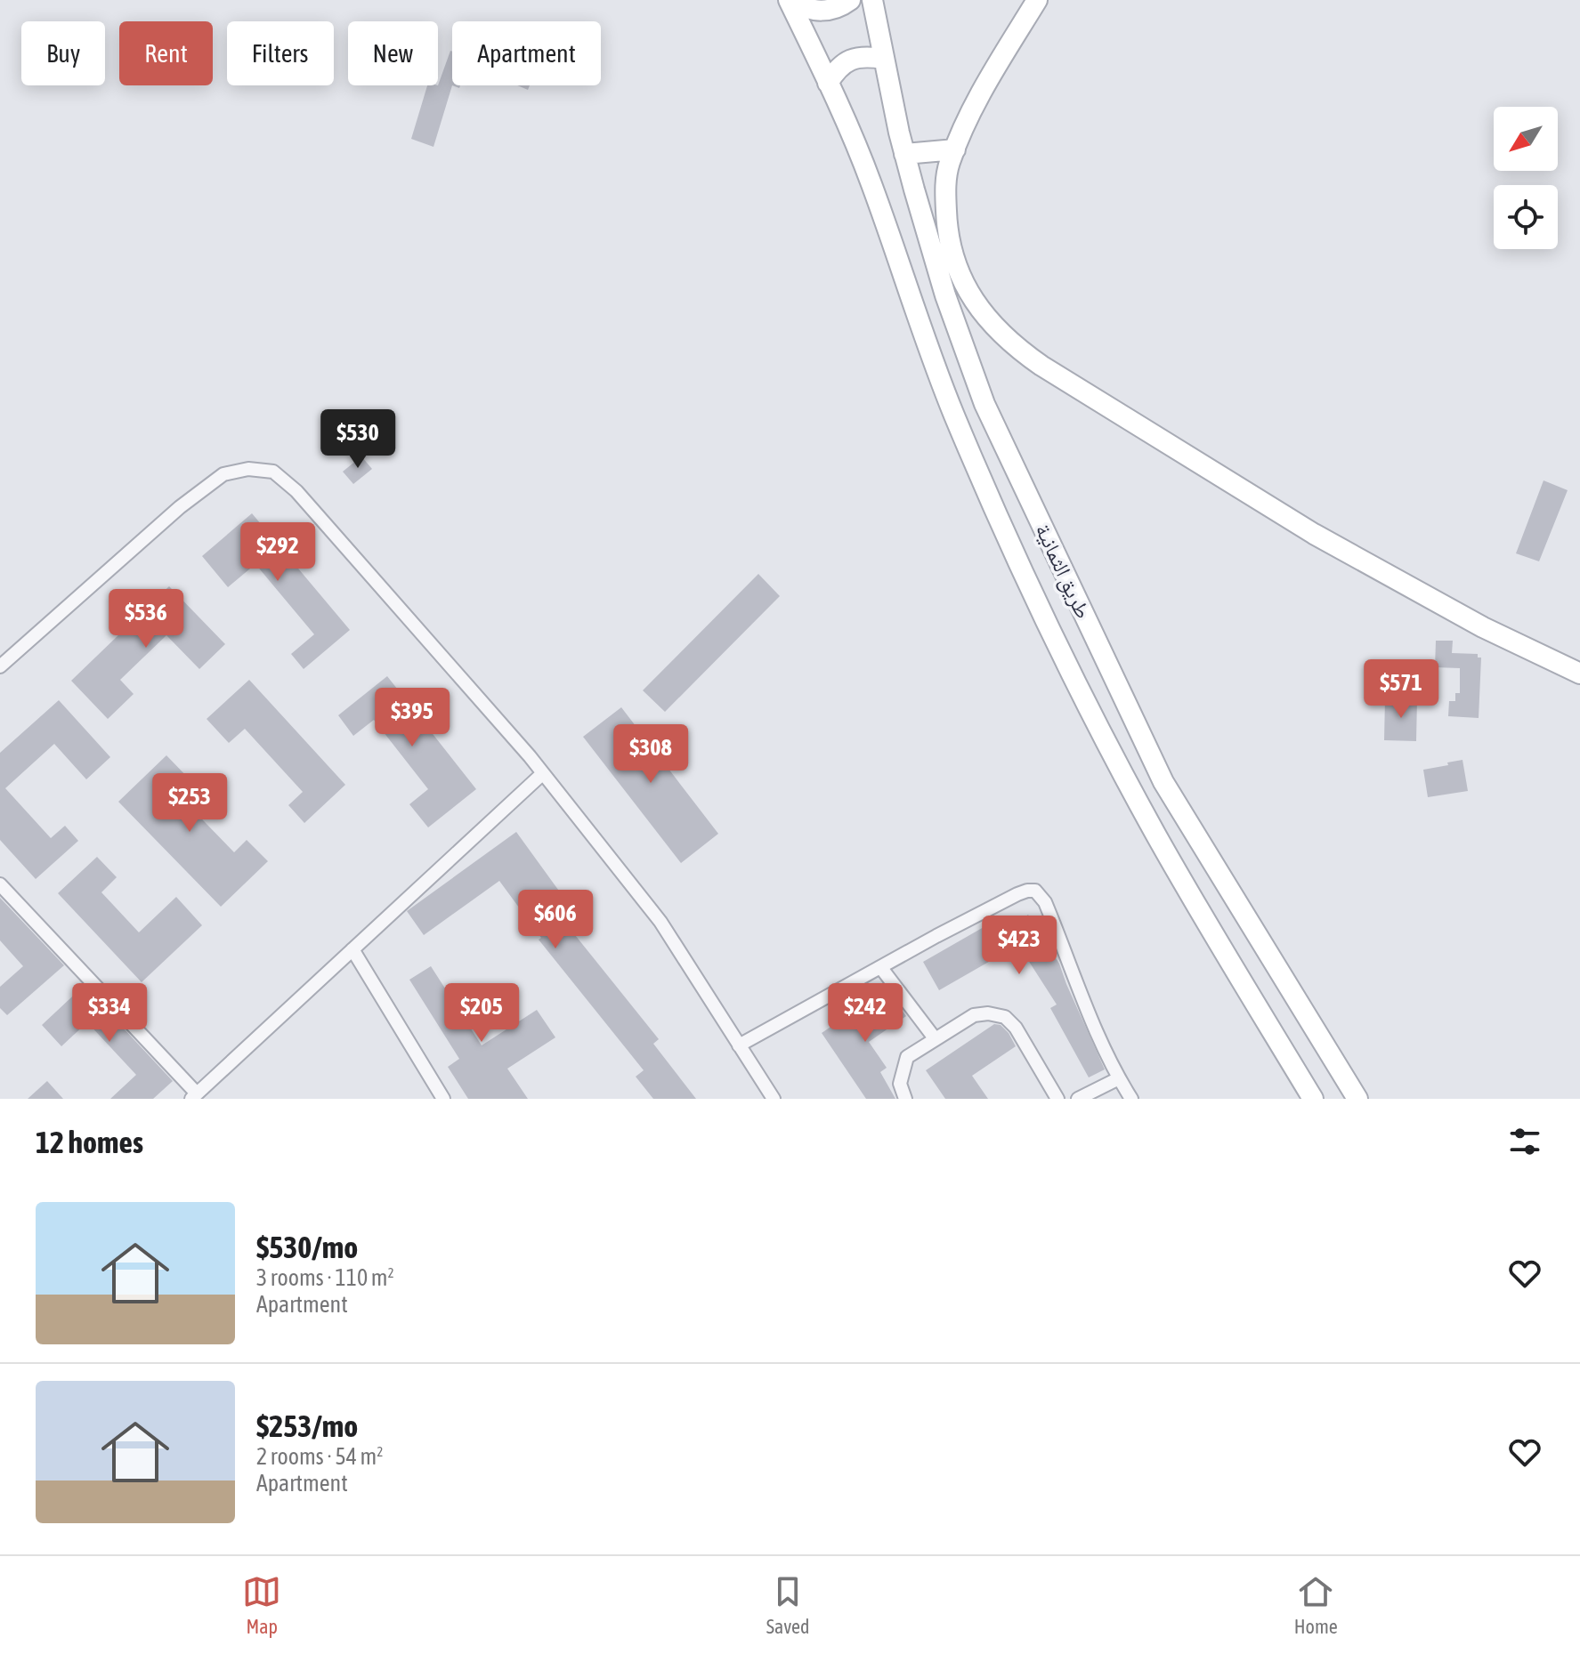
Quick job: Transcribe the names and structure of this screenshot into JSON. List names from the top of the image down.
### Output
{
  "streets": {
    "street": ["طريق الثمانية"]
  },
  "north": "bottom left",
  "page": {
    "chip": [
      "Buy",
      "Rent",
      "Filters",
      "New",
      "Apartment"
    ],
    "price": [
      "$530",
      "$292",
      "$536",
      "$571",
      "$395",
      "$308",
      "$253",
      "$606",
      "$423",
      "$334",
      "$205",
      "$242"
    ],
    "heading": "12 homes",
    "list": [
      {
        "name": "$530/mo",
        "note": "3 rooms · 110 m² · Apartment"
      },
      {
        "name": "$253/mo",
        "note": "2 rooms · 54 m² · Apartment"
      }
    ],
    "tabs": ["Map", "Saved", "Home"]
  }
}
